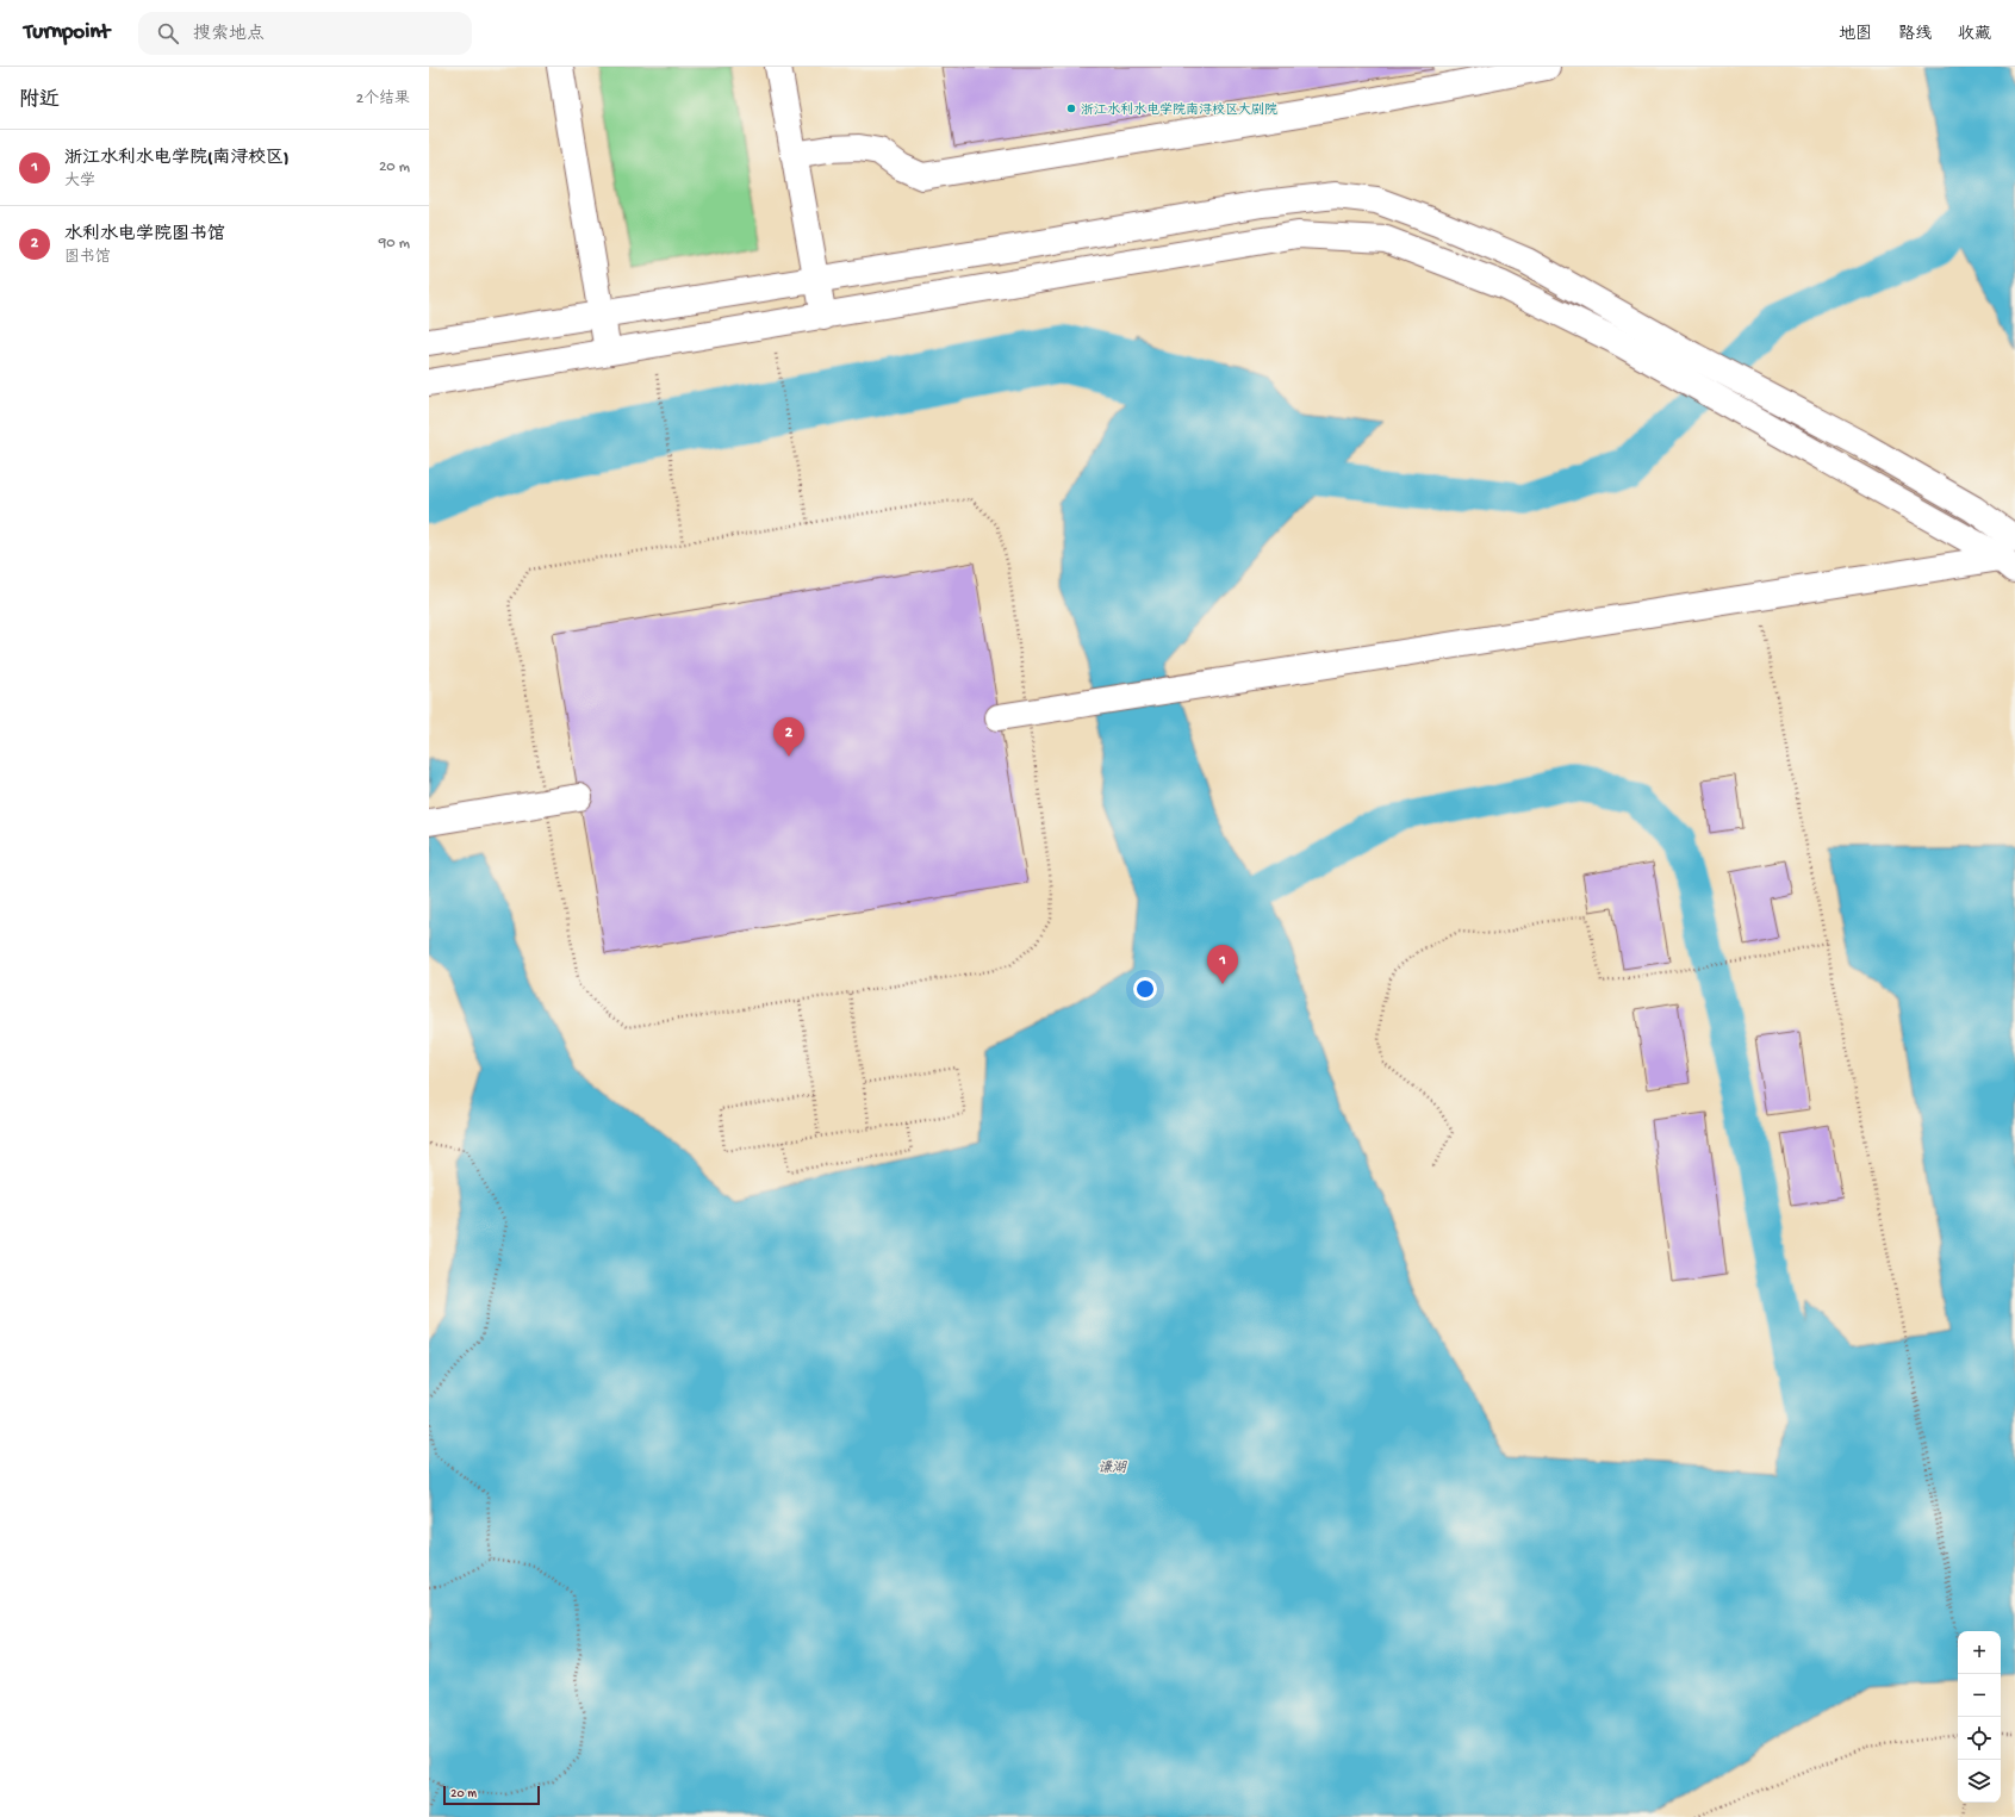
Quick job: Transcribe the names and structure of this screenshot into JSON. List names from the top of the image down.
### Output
{
  "water": ["谦湖"],
  "places": ["浙江水利水电学院南浔校区大剧院"],
  "scale_bar": "20 m",
  "page": {
    "header": "Turnpoint",
    "search": "搜索地点",
    "nav": ["地图", "路线", "收藏"],
    "heading": ["附近", "2个结果"],
    "list": [
      {
        "mark": "1",
        "name": "浙江水利水电学院(南浔校区)",
        "note": "大学",
        "value": "20 m"
      },
      {
        "mark": "2",
        "name": "水利水电学院图书馆",
        "note": "图书馆",
        "value": "90 m"
      }
    ],
    "pins": ["2", "1"],
    "map_buttons": ["+", "−"],
    "scale": "20 m"
  }
}
